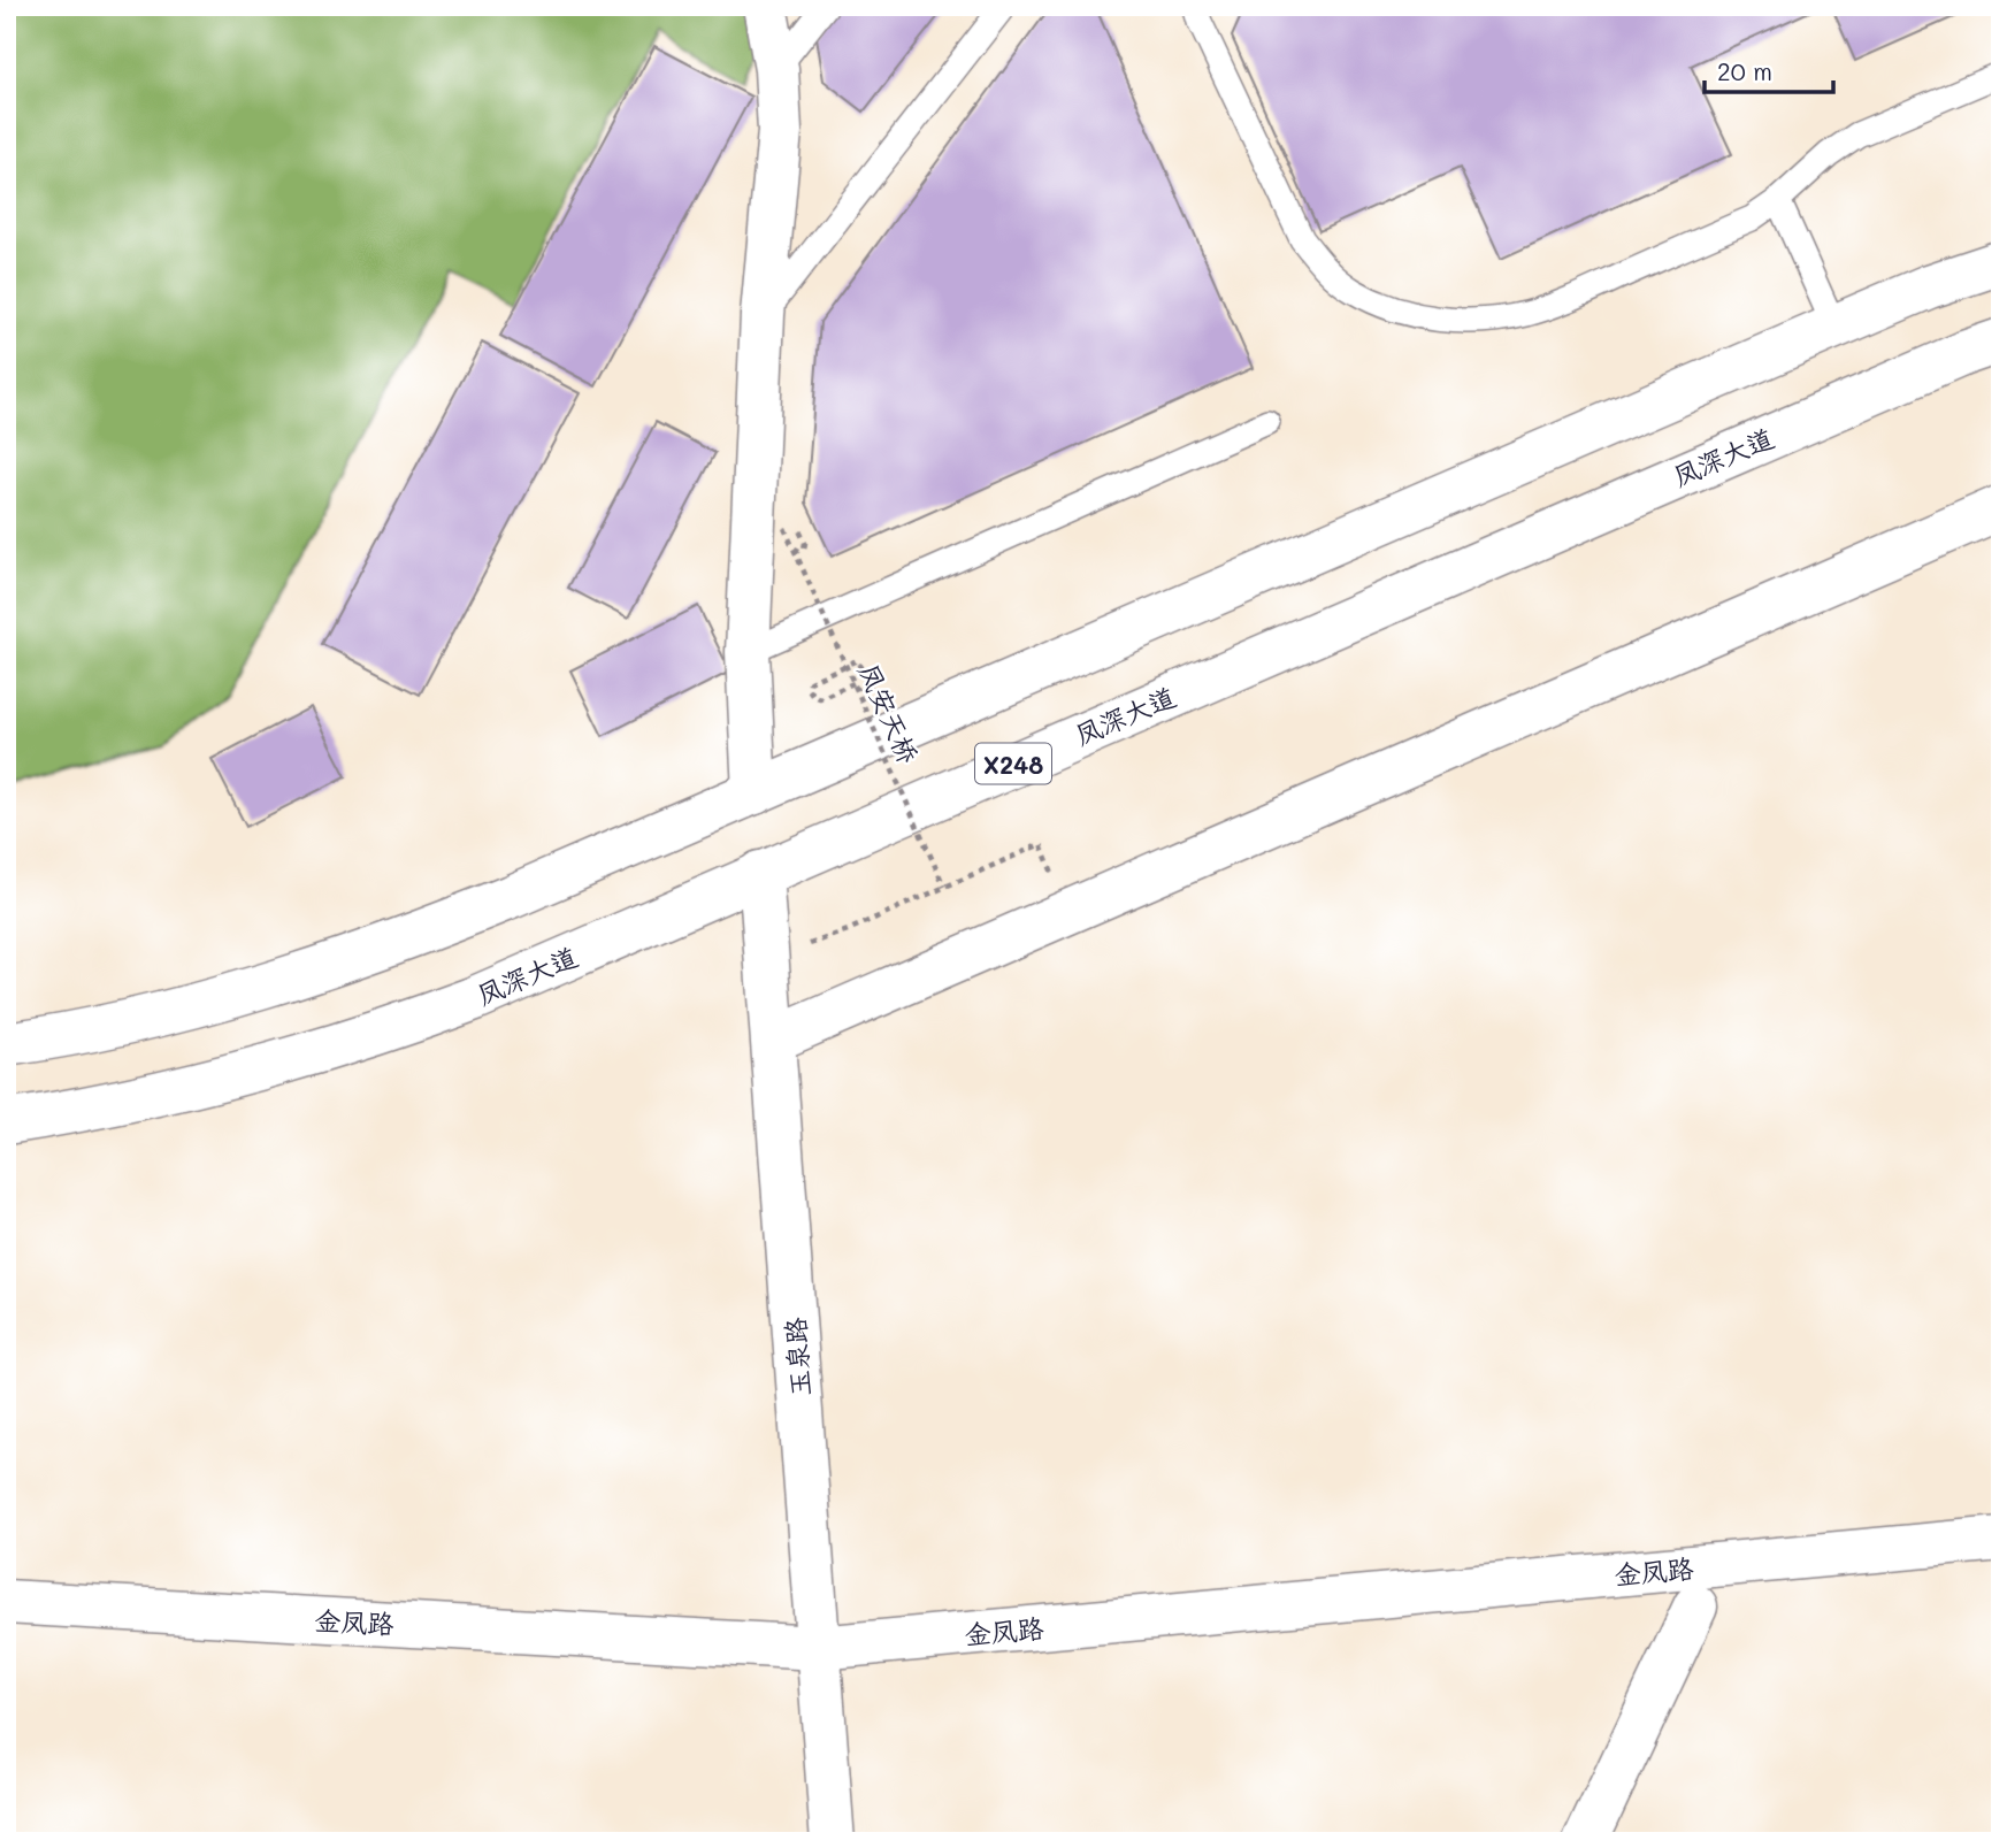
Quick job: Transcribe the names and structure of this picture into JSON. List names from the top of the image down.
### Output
{
  "streets": {
    "street": [
      "凤深大道",
      "X248",
      "玉泉路",
      "金凤路"
    ],
    "path": ["凤安天桥"]
  },
  "crossings": [
    ["凤深大道", "玉泉路"],
    ["玉泉路", "金凤路"]
  ],
  "scale_bar": "20 m"
}
